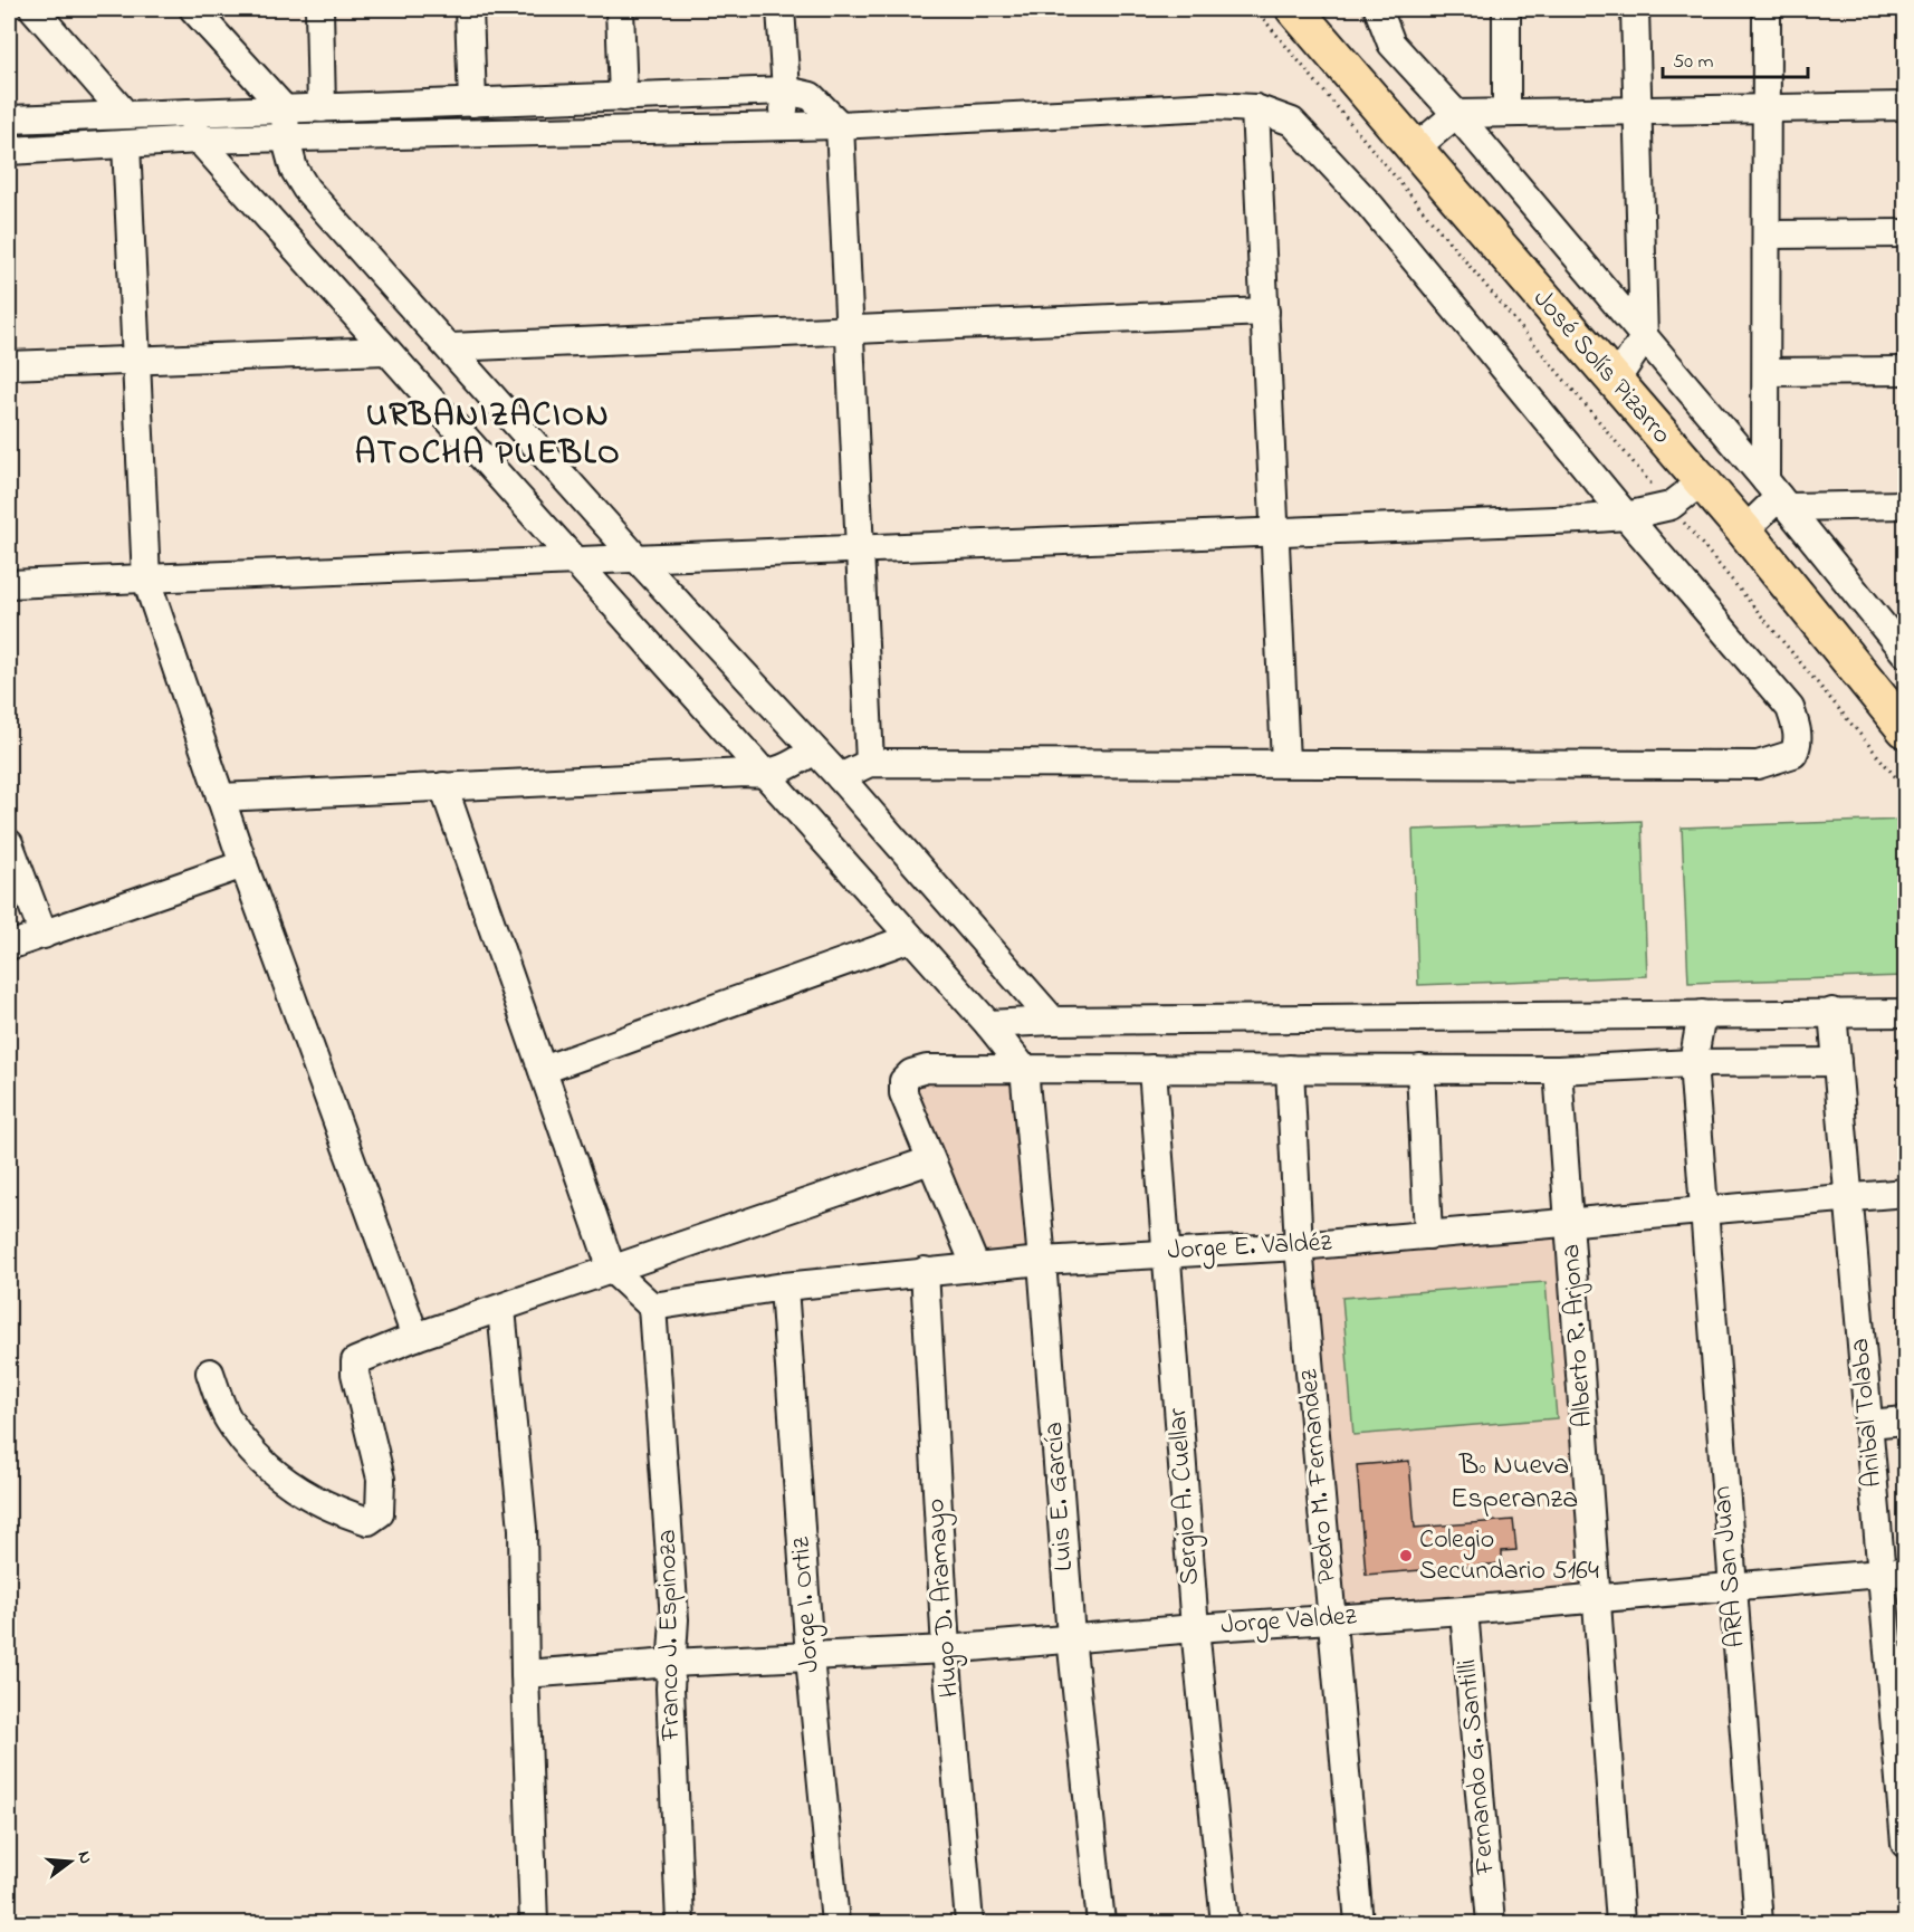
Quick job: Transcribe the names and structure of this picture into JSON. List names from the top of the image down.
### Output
{
  "streets": {
    "main road": ["José Solís Pizarro"],
    "street": [
      "Jorge E. Valdéz",
      "Alberto R. Arjona",
      "Anibal Tolaba",
      "Pedro M. Fernandez",
      "Luis E. García",
      "Sergio A. Cuellar",
      "ARA San Juan",
      "Hugo D. Aramayo",
      "Jorge I. Ortiz",
      "Jorge Valdez",
      "Franco J. Espinoza",
      "Fernando G. Santilli"
    ]
  },
  "crossings": [
    ["Jorge E. Valdéz", "Alberto R. Arjona"],
    ["Jorge E. Valdéz", "Anibal Tolaba"],
    ["Jorge E. Valdéz", "Pedro M. Fernandez"],
    ["Jorge E. Valdéz", "Luis E. García"],
    ["Jorge E. Valdéz", "Sergio A. Cuellar"],
    ["Jorge E. Valdéz", "ARA San Juan"],
    ["Jorge E. Valdéz", "Hugo D. Aramayo"],
    ["Jorge E. Valdéz", "Jorge I. Ortiz"],
    ["Jorge E. Valdéz", "Franco J. Espinoza"],
    ["Alberto R. Arjona", "Jorge Valdez"],
    ["Anibal Tolaba", "Jorge Valdez"],
    ["Pedro M. Fernandez", "Jorge Valdez"],
    ["Luis E. García", "Jorge Valdez"],
    ["Sergio A. Cuellar", "Jorge Valdez"],
    ["ARA San Juan", "Jorge Valdez"],
    ["Hugo D. Aramayo", "Jorge Valdez"],
    ["Jorge I. Ortiz", "Jorge Valdez"],
    ["Jorge Valdez", "Franco J. Espinoza"],
    ["Jorge Valdez", "Fernando G. Santilli"]
  ],
  "districts": ["URBANIZACION ATOCHA PUEBLO", "Bº Nueva Esperanza"],
  "places": ["Colegio Secundario 5164"],
  "scale_bar": "50 m",
  "north": "right"
}
